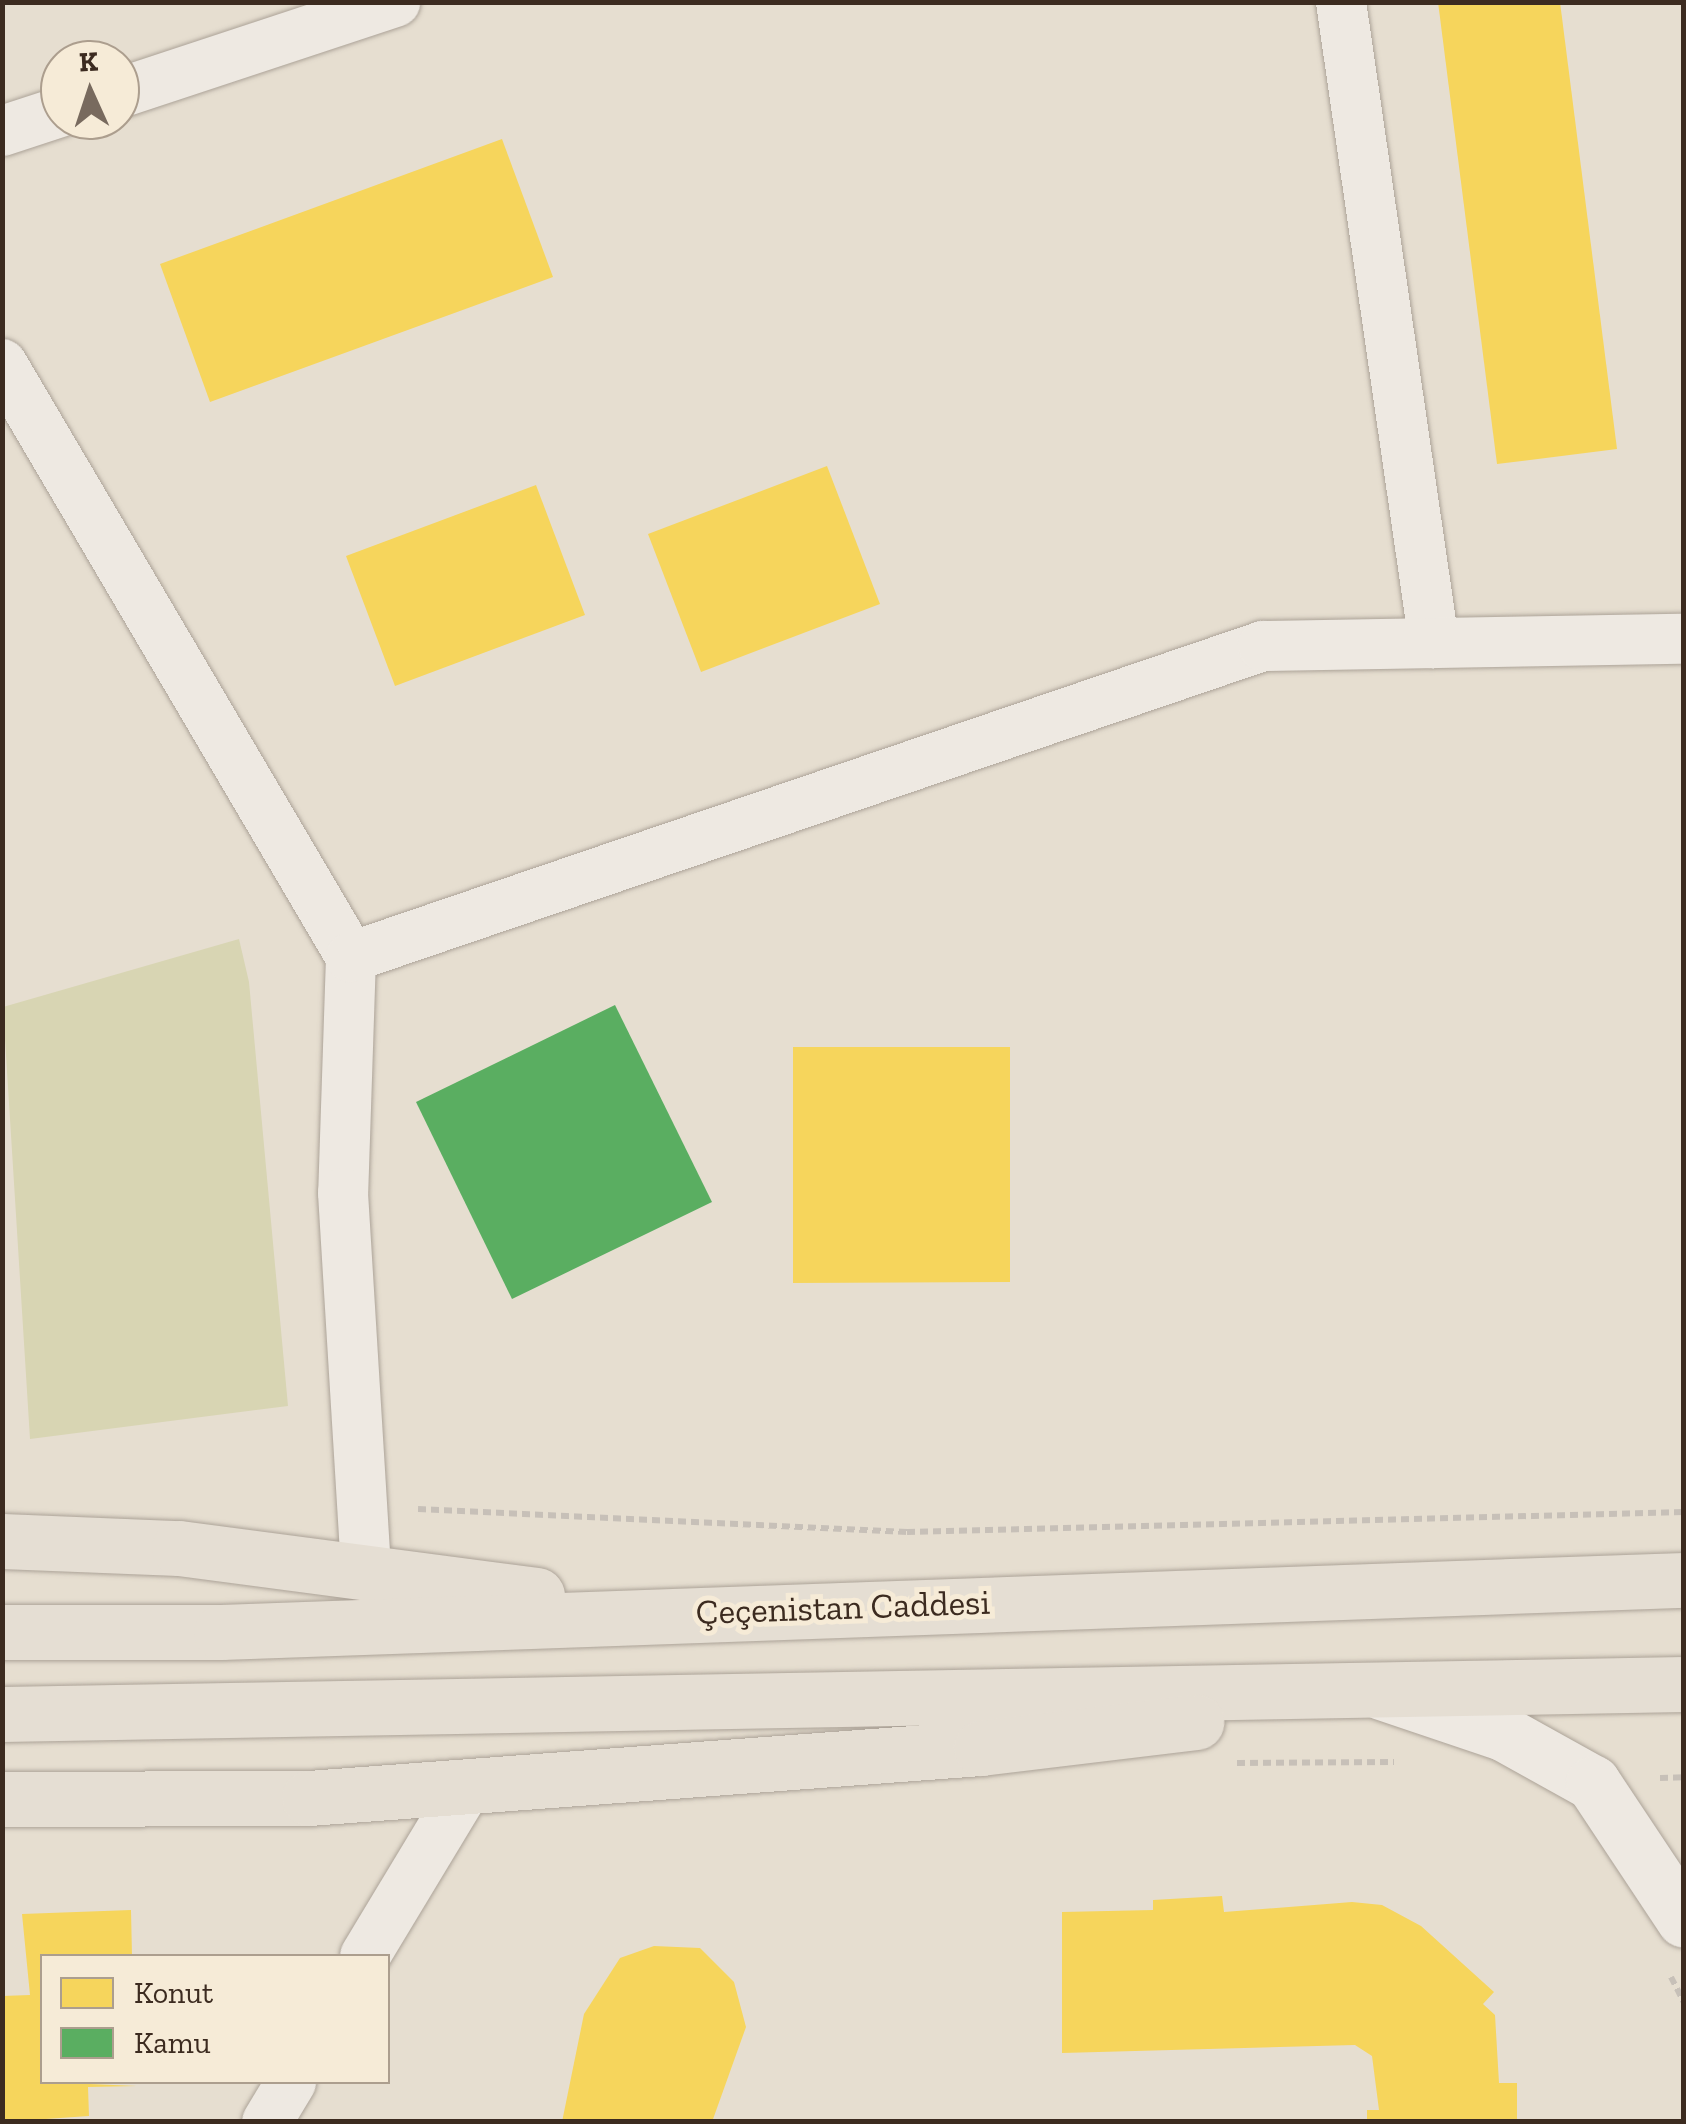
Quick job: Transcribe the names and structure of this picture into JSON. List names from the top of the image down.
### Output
{
  "streets": {
    "main road": ["Çeçenistan Caddesi"]
  },
  "legend": ["Konut", "Kamu"],
  "north": "top"
}
